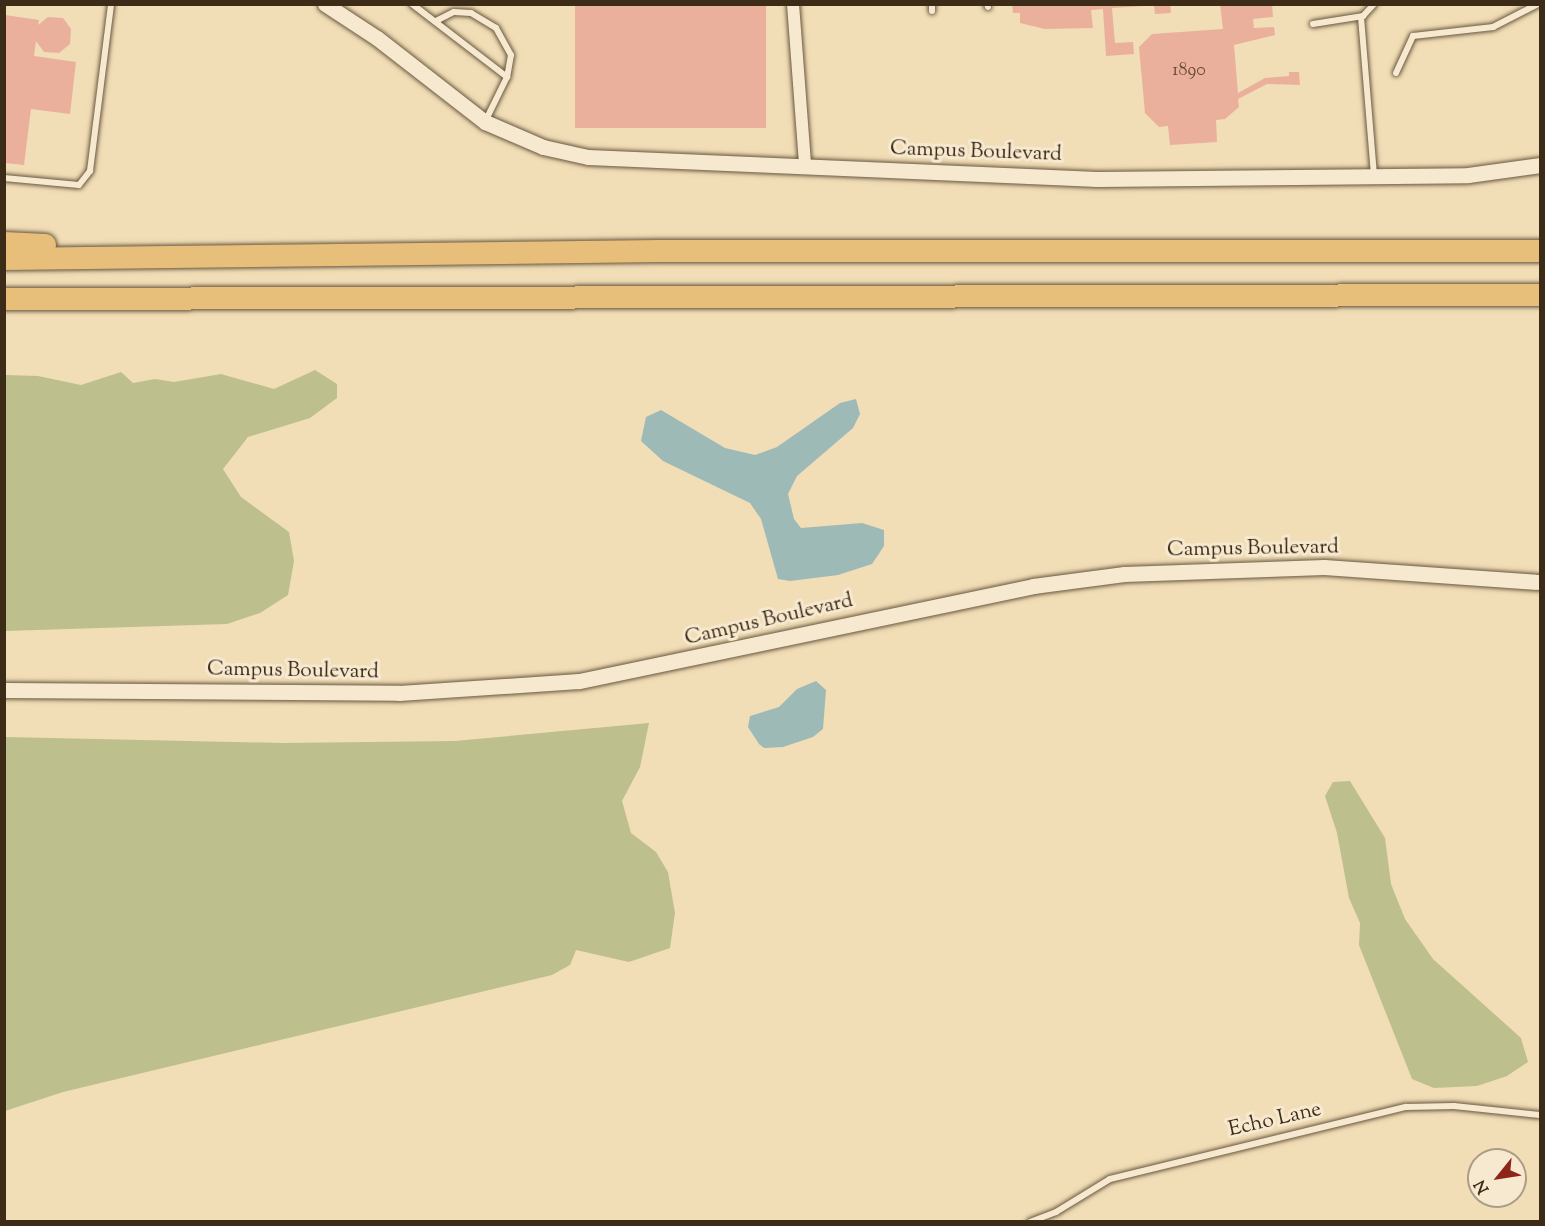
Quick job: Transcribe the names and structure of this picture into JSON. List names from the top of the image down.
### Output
{
  "streets": {
    "street": ["Campus Boulevard"],
    "lane": ["Echo Lane"]
  },
  "house_numbers": ["1890"],
  "north": "bottom left"
}
